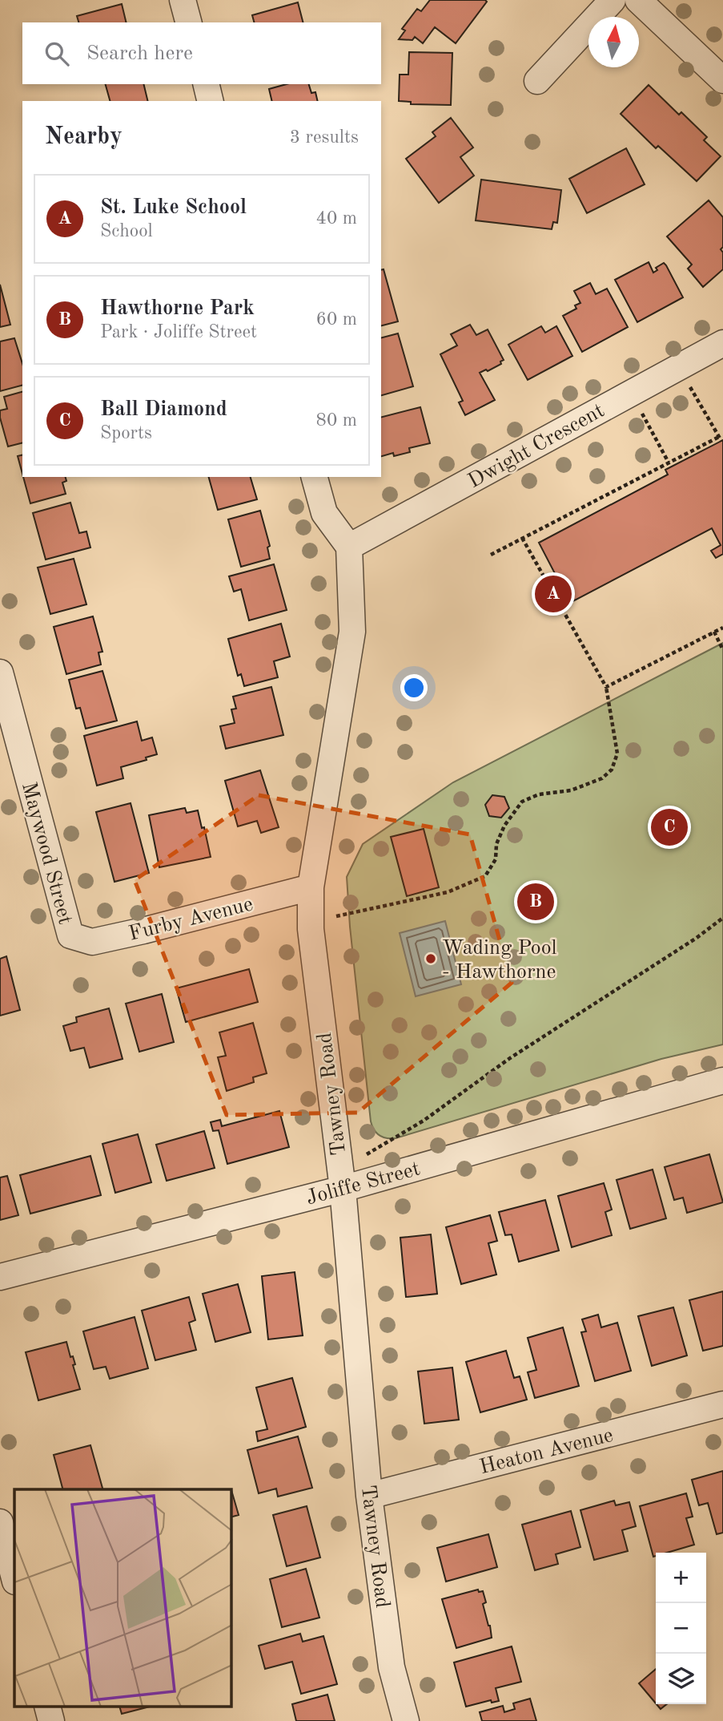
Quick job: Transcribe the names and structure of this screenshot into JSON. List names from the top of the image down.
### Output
{
  "streets": {
    "street": [
      "Dwight Crescent",
      "Maywood Street",
      "Furby Avenue",
      "Tawney Road",
      "Joliffe Street",
      "Heaton Avenue"
    ]
  },
  "crossings": [
    ["Dwight Crescent", "Tawney Road"],
    ["Maywood Street", "Furby Avenue"],
    ["Furby Avenue", "Tawney Road"],
    ["Tawney Road", "Joliffe Street"],
    ["Tawney Road", "Heaton Avenue"]
  ],
  "places": ["Wading Pool - Hawthorne"],
  "north": "top",
  "page": {
    "search": "Search here",
    "heading": ["Nearby", "3 results"],
    "list": [
      {
        "mark": "A",
        "name": "St. Luke School",
        "note": "School",
        "value": "40 m"
      },
      {
        "mark": "B",
        "name": "Hawthorne Park",
        "note": "Park · Joliffe Street",
        "value": "60 m"
      },
      {
        "mark": "C",
        "name": "Ball Diamond",
        "note": "Sports",
        "value": "80 m"
      }
    ],
    "pins": ["A", "C", "B"],
    "map_buttons": ["+", "−"]
  }
}
